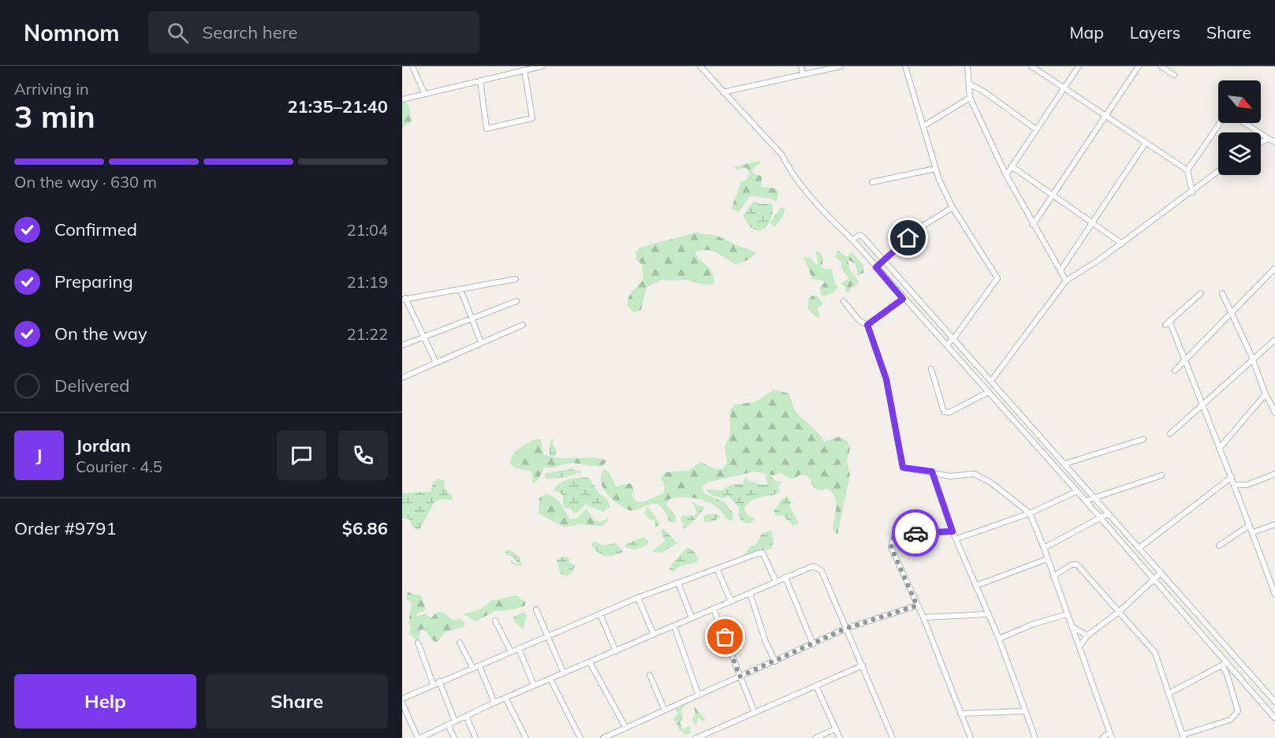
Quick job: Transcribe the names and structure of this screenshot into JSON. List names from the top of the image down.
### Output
{
  "north": "bottom right",
  "page": {
    "header": "Nomnom",
    "search": "Search here",
    "nav": ["Map", "Layers", "Share"],
    "heading": ["3 min", "Arriving in", "21:35–21:40"],
    "panel": [
      "Jordan",
      "Courier · 4.5",
      "Order #9791",
      "$6.86"
    ],
    "bar": "On the way · 630 m",
    "list": [
      ["Confirmed", "21:04"],
      ["Preparing", "21:19"],
      ["On the way", "21:22"],
      "Delivered"
    ],
    "round": "J",
    "buttons": ["Help", "Share"]
  }
}
